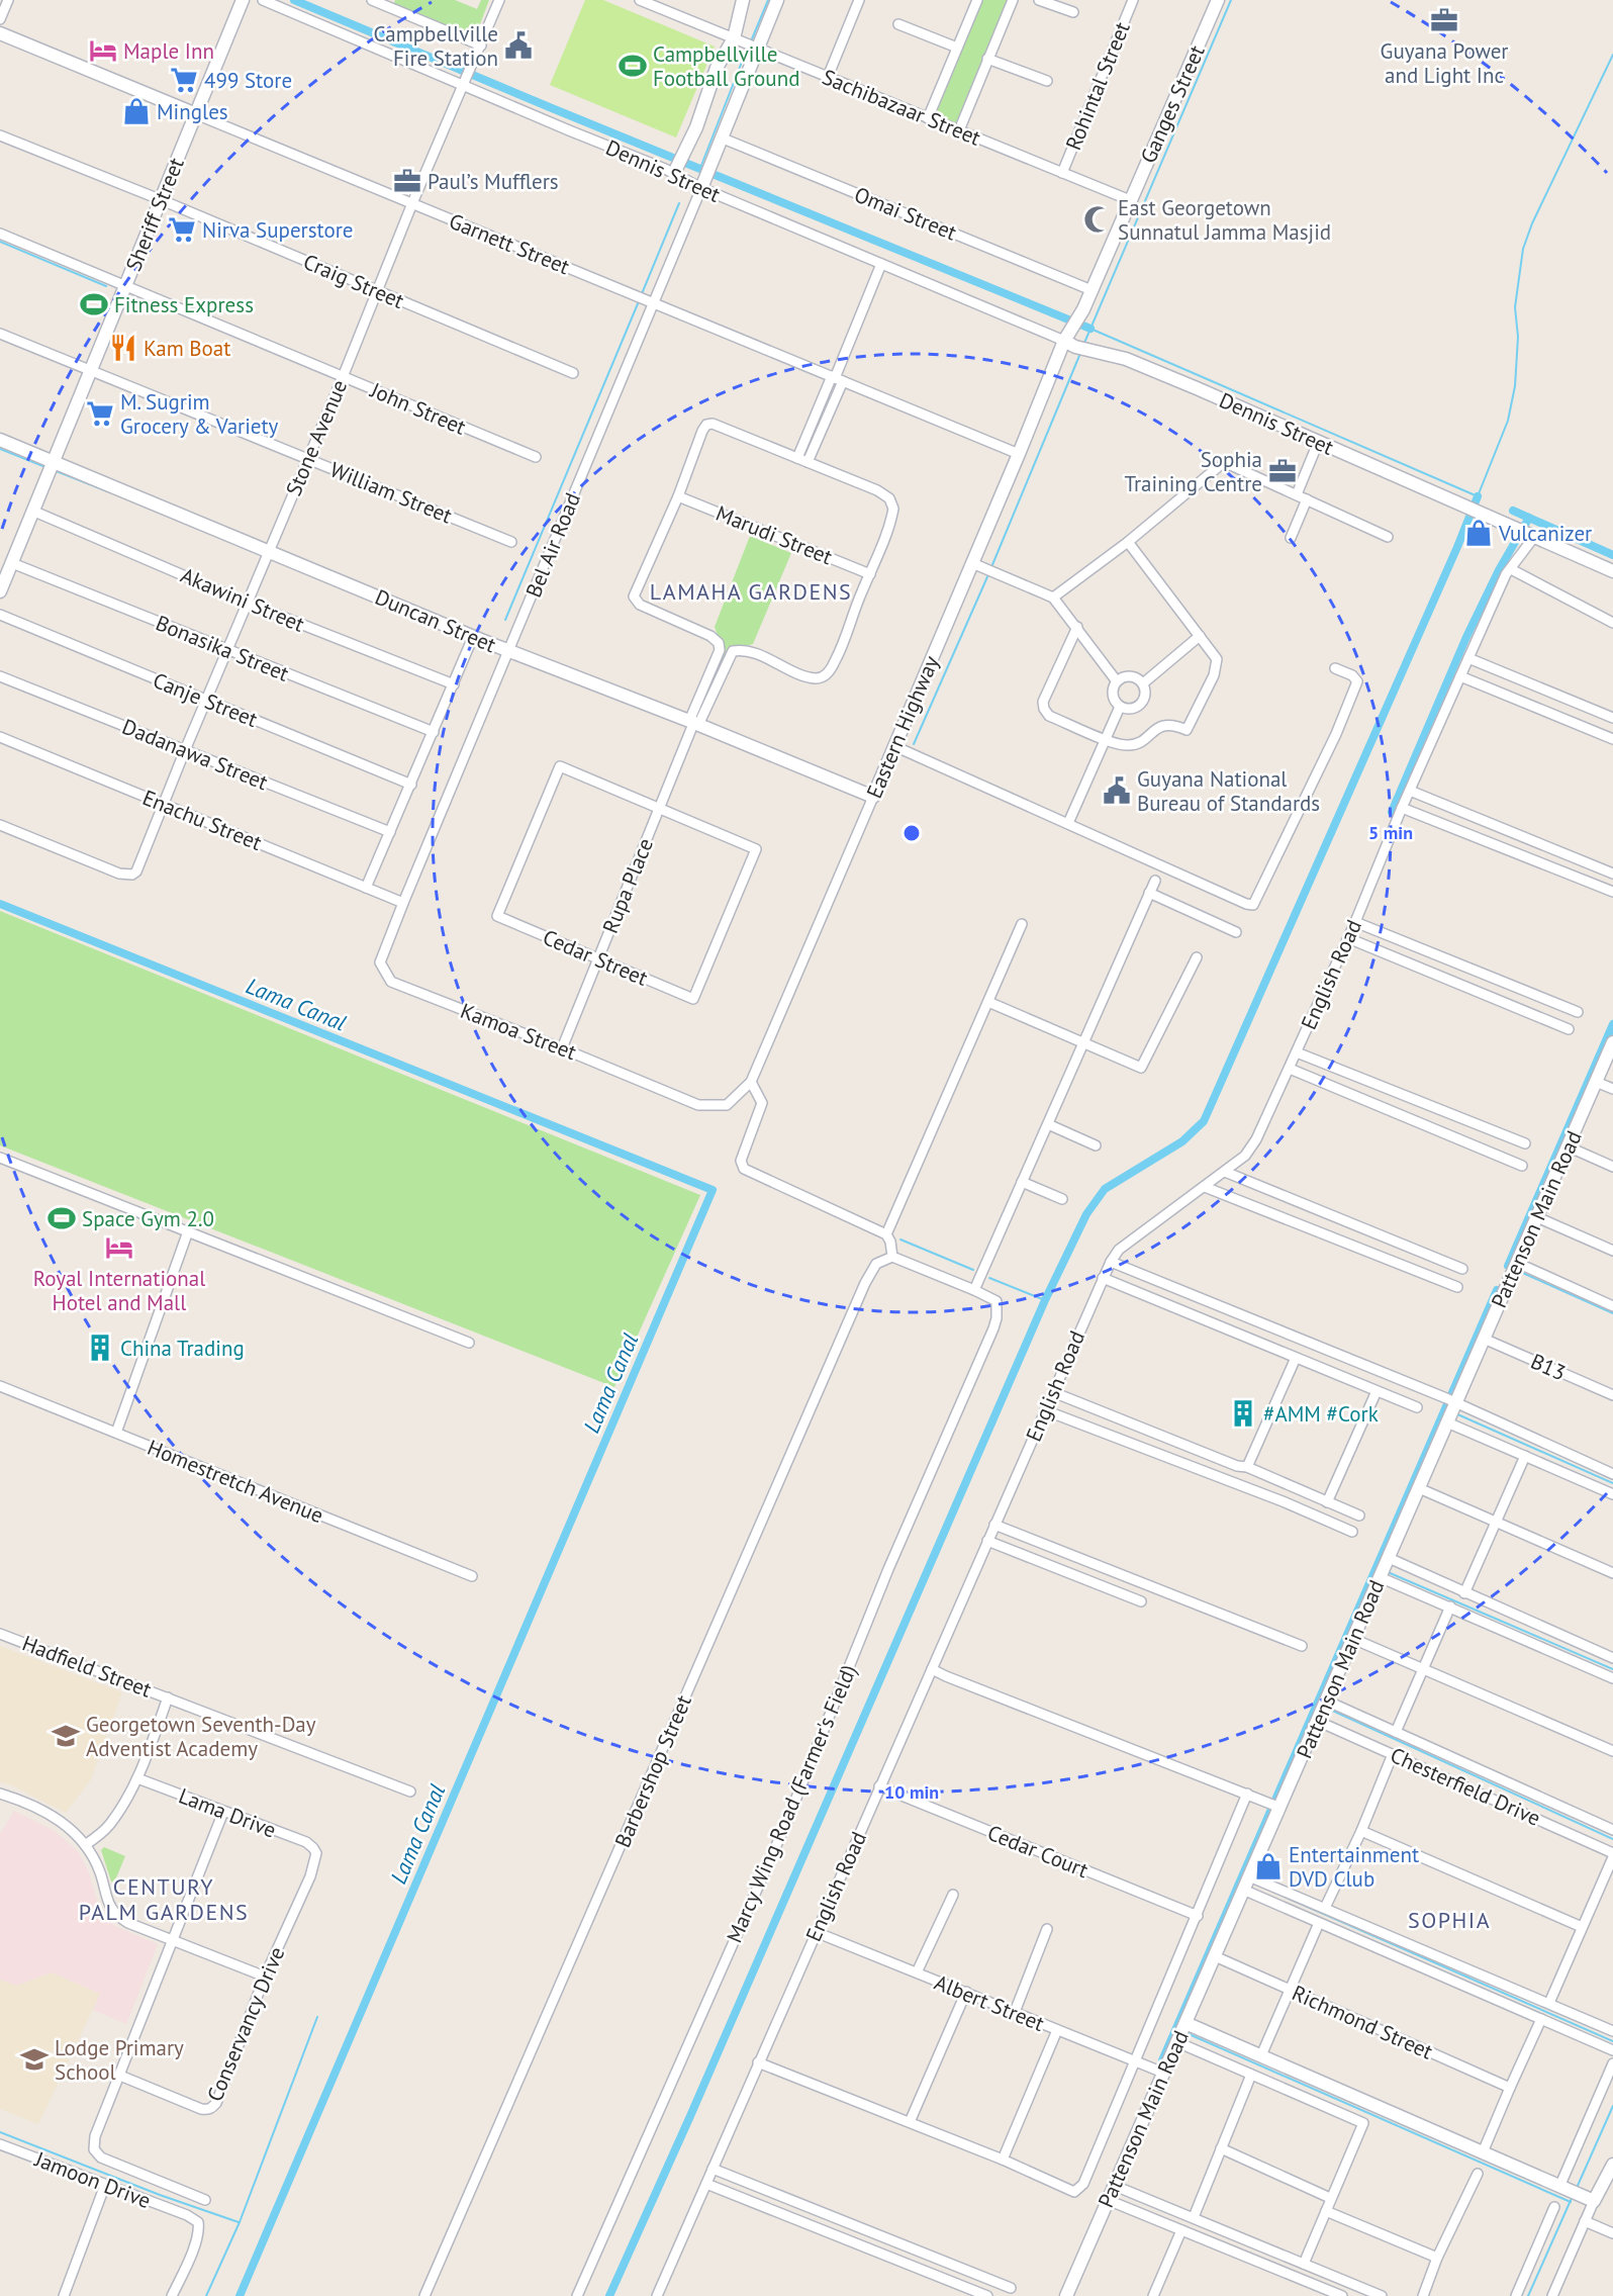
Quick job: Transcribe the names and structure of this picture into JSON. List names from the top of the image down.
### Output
{
  "streets": {
    "street": [
      "Rohintal Street",
      "Ganges Street",
      "Sachibazaar Street",
      "Dennis Street",
      "Omai Street",
      "Sheriff Street",
      "Garnett Street",
      "Craig Street",
      "John Street",
      "Stone Avenue",
      "William Street",
      "Marudi Street",
      "Bel Air Road",
      "Akawini Street",
      "Duncan Street",
      "Bonasika Street",
      "Canje Street",
      "Eastern Highway",
      "Dadanawa Street",
      "Enachu Street",
      "Rupa Place",
      "Cedar Street",
      "English Road",
      "Kamoa Street",
      "Pattenson Main Road",
      "B13",
      "Homestretch Avenue",
      "Hadfield Street",
      "Barbershop Street",
      "Chesterfield Drive",
      "Marcy Wing Road (Farmer's Field)",
      "Lama Drive",
      "Cedar Court",
      "Albert Street",
      "Richmond Street",
      "Conservancy Drive",
      "Jamoon Drive"
    ]
  },
  "crossings": [
    ["Rohintal Street", "Sachibazaar Street"],
    ["Ganges Street", "Sachibazaar Street"],
    ["Ganges Street", "Dennis Street"],
    ["Ganges Street", "Omai Street"],
    ["Ganges Street", "Eastern Highway"],
    ["Dennis Street", "Stone Avenue"],
    ["Dennis Street", "Bel Air Road"],
    ["Dennis Street", "Eastern Highway"],
    ["Dennis Street", "English Road"],
    ["Sheriff Street", "Garnett Street"],
    ["Sheriff Street", "Craig Street"],
    ["Sheriff Street", "John Street"],
    ["Sheriff Street", "William Street"],
    ["Sheriff Street", "Akawini Street"],
    ["Sheriff Street", "Duncan Street"],
    ["Sheriff Street", "Bonasika Street"],
    ["Garnett Street", "Stone Avenue"],
    ["Garnett Street", "Bel Air Road"],
    ["Garnett Street", "Eastern Highway"],
    ["Craig Street", "Stone Avenue"],
    ["John Street", "Stone Avenue"],
    ["Stone Avenue", "William Street"],
    ["Stone Avenue", "Akawini Street"],
    ["Stone Avenue", "Duncan Street"],
    ["Stone Avenue", "Bonasika Street"],
    ["Stone Avenue", "Canje Street"],
    ["Stone Avenue", "Dadanawa Street"],
    ["Stone Avenue", "Enachu Street"],
    ["Bel Air Road", "Duncan Street"],
    ["Bel Air Road", "Enachu Street"],
    ["Bel Air Road", "Kamoa Street"],
    ["Duncan Street", "Eastern Highway"],
    ["Duncan Street", "Rupa Place"],
    ["Eastern Highway", "Kamoa Street"],
    ["Enachu Street", "Kamoa Street"],
    ["Rupa Place", "Cedar Street"],
    ["Rupa Place", "Kamoa Street"],
    ["English Road", "Cedar Court"],
    ["English Road", "Albert Street"],
    ["Pattenson Main Road", "B13"],
    ["Pattenson Main Road", "Chesterfield Drive"],
    ["Pattenson Main Road", "Albert Street"],
    ["Pattenson Main Road", "Richmond Street"],
    ["Lama Drive", "Conservancy Drive"]
  ],
  "districts": ["LAMAHA GARDENS", "CENTURY PALM GARDENS", "SOPHIA"],
  "water": ["Lama Canal"],
  "places": {
    "office": ["Guyana Power and Light Inc", "Paul’s Mufflers", "Sophia Training Centre"],
    "public building": ["Campbellville Fire Station", "Guyana National Bureau of Standards"],
    "hotel": ["Maple Inn", "Royal International Hotel and Mall"],
    "sports": ["Campbellville Football Ground", "Fitness Express", "Space Gym 2.0"],
    "supermarket": ["499 Store", "Nirva Superstore", "M. Sugrim Grocery & Variety"],
    "shop": ["Mingles", "Vulcanizer", "Entertainment DVD Club"],
    "mosque": ["East Georgetown Sunnatul Jamma Masjid"],
    "restaurant": ["Kam Boat"],
    "building": ["China Trading", "#AMM #Cork"],
    "school or university": ["Georgetown Seventh-Day Adventist Academy", "Lodge Primary School"]
  },
  "rings": ["5 min", "10 min"]
}
